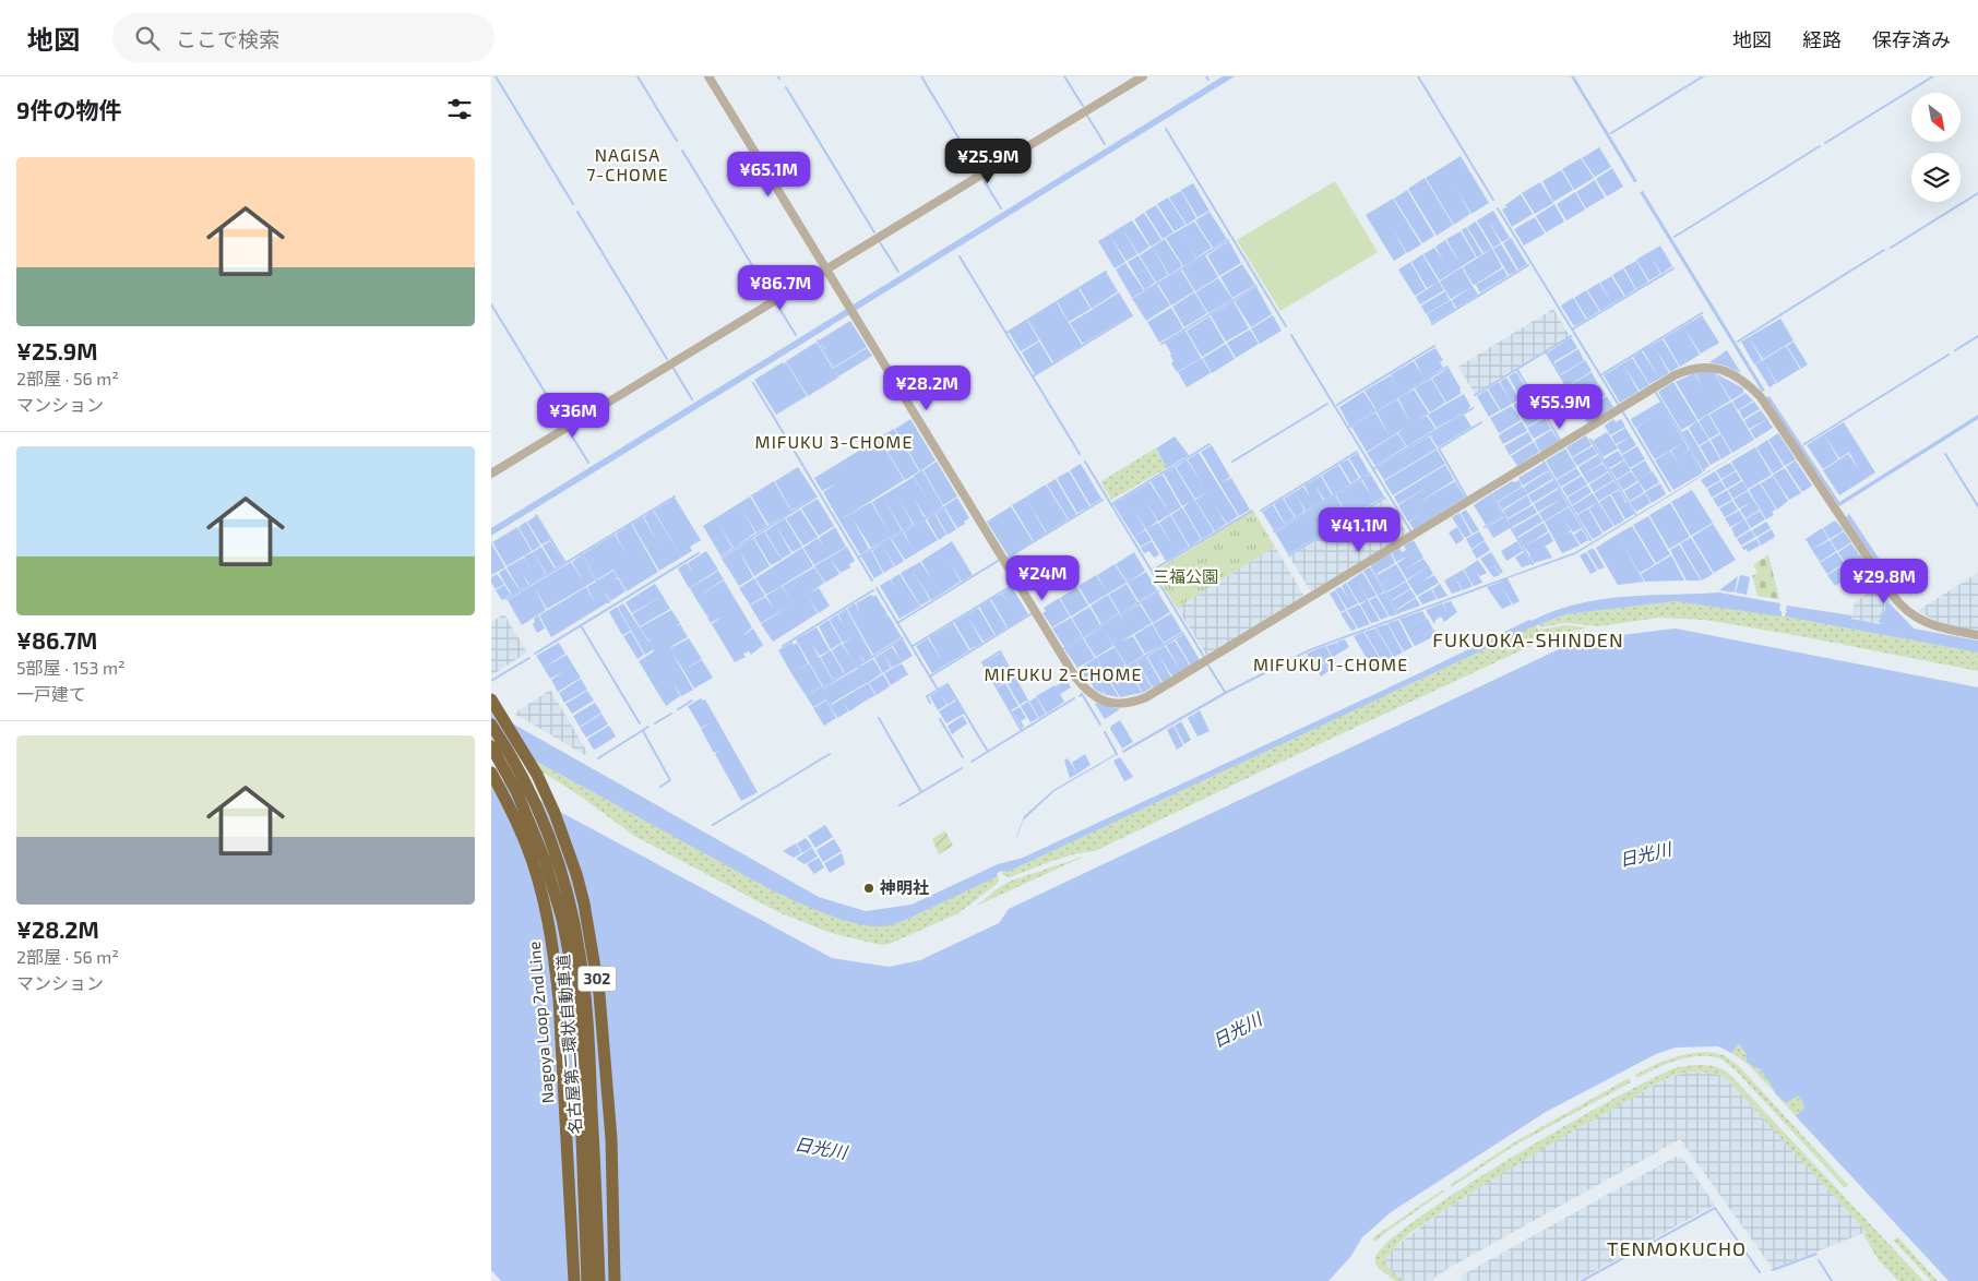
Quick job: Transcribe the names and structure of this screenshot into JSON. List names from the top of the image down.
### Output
{
  "streets": {
    "highway": ["302", "Nagoya Loop 2nd Line", "名古屋第二環状自動車道"]
  },
  "districts": [
    "NAGISA 7-CHOME",
    "MIFUKU 3-CHOME",
    "FUKUOKA-SHINDEN",
    "MIFUKU 1-CHOME",
    "MIFUKU 2-CHOME",
    "TENMOKUCHO"
  ],
  "water": ["日光川"],
  "parks": ["三福公園"],
  "places": ["神明社"],
  "north": "bottom right",
  "page": {
    "header": "地図",
    "search": "ここで検索",
    "nav": ["地図", "経路", "保存済み"],
    "heading": "9件の物件",
    "price": [
      "¥25.9M",
      "¥65.1M",
      "¥86.7M",
      "¥28.2M",
      "¥55.9M",
      "¥36M",
      "¥41.1M",
      "¥24M",
      "¥29.8M"
    ],
    "list": [
      {
        "name": "¥25.9M",
        "note": "2部屋 · 56 m² · マンション"
      },
      {
        "name": "¥86.7M",
        "note": "5部屋 · 153 m² · 一戸建て"
      },
      {
        "name": "¥28.2M",
        "note": "2部屋 · 56 m² · マンション"
      }
    ]
  }
}
